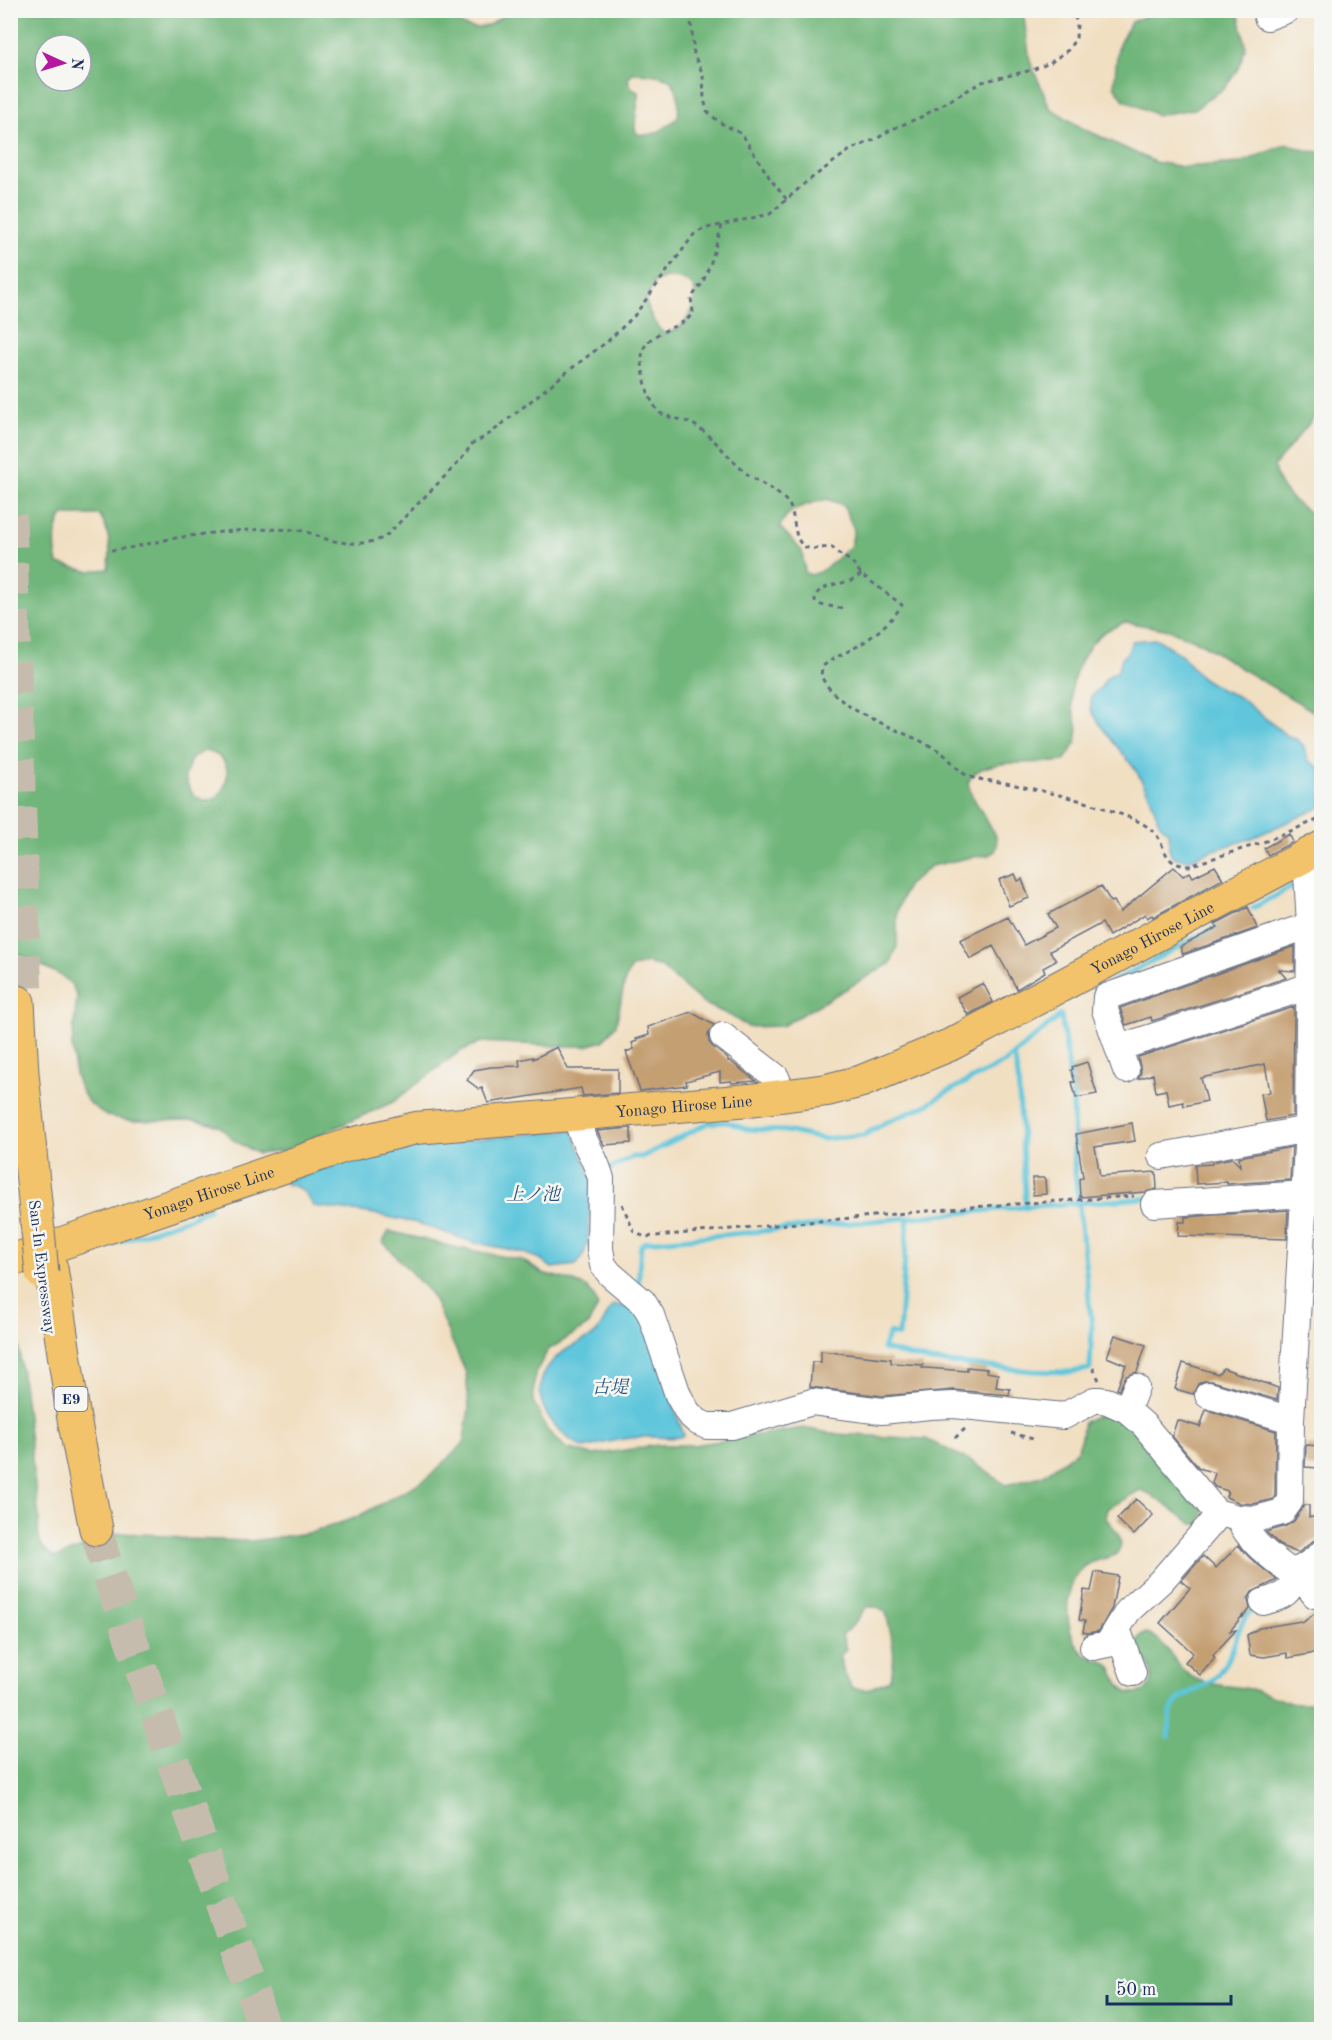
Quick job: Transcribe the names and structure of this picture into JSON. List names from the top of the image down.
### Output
{
  "streets": {
    "highway": ["San-In Expressway", "E9"],
    "main road": ["Yonago Hirose Line"]
  },
  "water": ["上ノ池", "古堤"],
  "scale_bar": "50 m",
  "north": "right"
}
